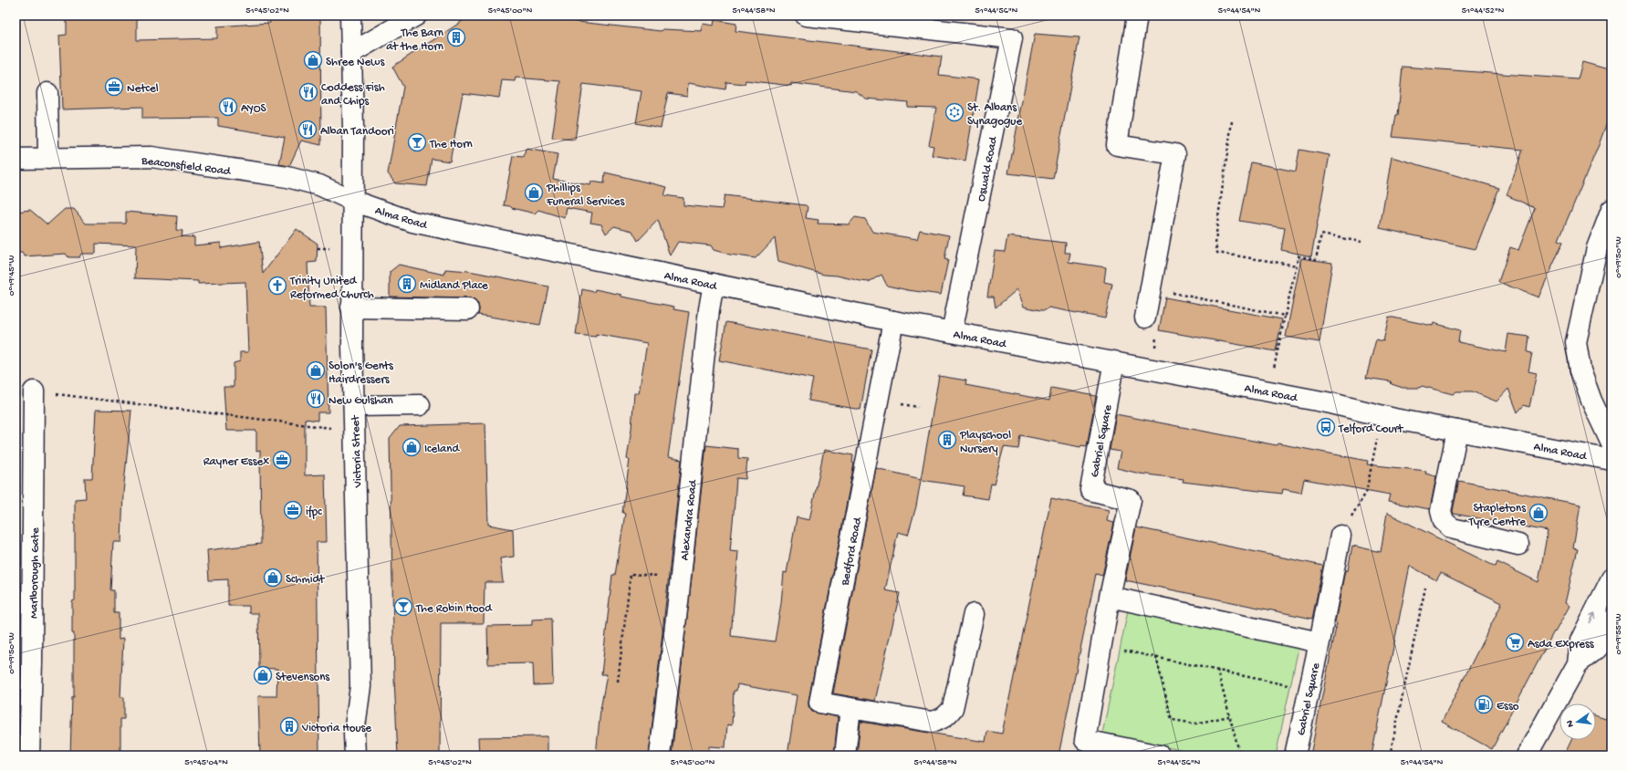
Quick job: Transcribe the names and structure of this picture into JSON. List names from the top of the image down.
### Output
{
  "streets": {
    "street": [
      "Beaconsfield Road",
      "Oswald Road",
      "Alma Road",
      "Gabriel Square",
      "Victoria Street",
      "Alexandra Road",
      "Bedford Road",
      "Marlborough Gate"
    ]
  },
  "crossings": [
    ["Beaconsfield Road", "Alma Road"],
    ["Beaconsfield Road", "Victoria Street"],
    ["Oswald Road", "Alma Road"],
    ["Alma Road", "Gabriel Square"],
    ["Alma Road", "Victoria Street"],
    ["Alma Road", "Alexandra Road"],
    ["Alma Road", "Bedford Road"]
  ],
  "places": {
    "building": [
      "The Barn at the Horn",
      "Midland Place",
      "Playschool Nursery",
      "Victoria House"
    ],
    "shop": [
      "Shree News",
      "Phillips Funeral Services",
      "Solon's Gents Hairdressers",
      "Iceland",
      "Stapletons Tyre Centre",
      "Schmidt",
      "Stevensons"
    ],
    "office": ["Netcel", "Rayner Essex", "ifpc"],
    "restaurant": [
      "Coddess Fish and Chips",
      "AYOS",
      "Alban Tandoori",
      "New Gulshan"
    ],
    "synagogue": ["St. Albans Synagogue"],
    "bar": ["The Horn", "The Robin Hood"],
    "church": ["Trinity United Reformed Church"],
    "bus stop": ["Telford Court"],
    "supermarket": ["Asda Express"],
    "fuel station": ["Esso"]
  },
  "north": "left",
  "coordinates": [
    "51°45'02\"N",
    "51°45'00\"N",
    "51°44'58\"N",
    "51°44'56\"N",
    "51°44'54\"N",
    "51°44'52\"N",
    "0°19'50\"W",
    "0°19'45\"W",
    "0°19'55\"W",
    "51°45'04\"N"
  ]
}
